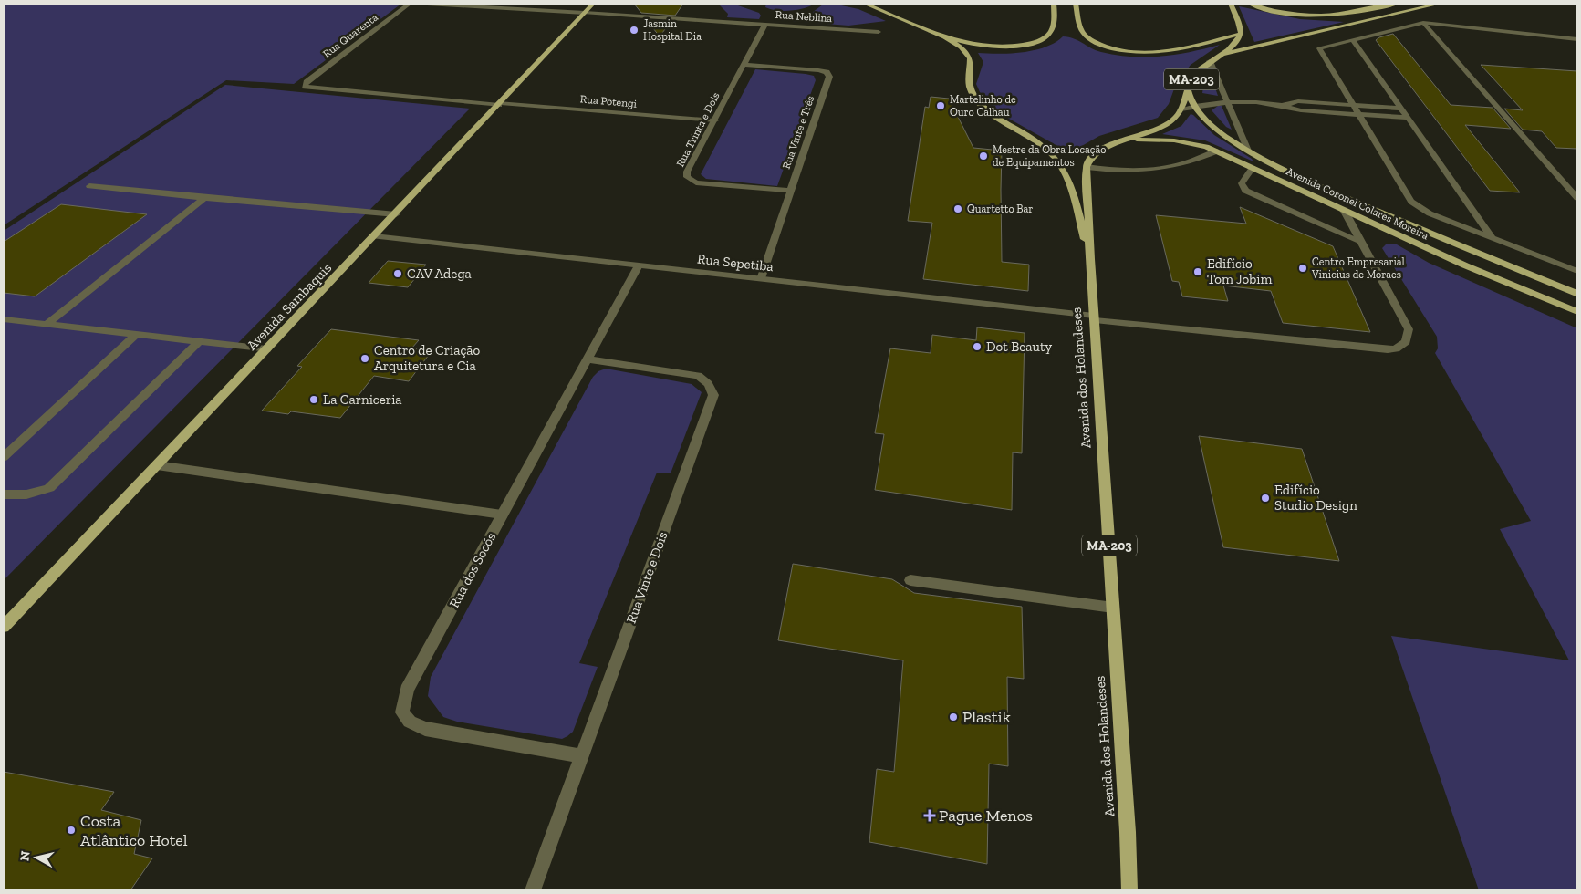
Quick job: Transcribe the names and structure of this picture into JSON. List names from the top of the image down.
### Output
{
  "streets": {
    "main road": [
      "MA-203",
      "Avenida Coronel Colares Moreira",
      "Avenida Sambaquis",
      "Avenida dos Holandeses"
    ],
    "street": [
      "Rua Neblina",
      "Rua Quarenta",
      "Rua Potengi",
      "Rua Trinta e Dois",
      "Rua Vinte e Três",
      "Rua Sepetiba",
      "Rua dos Socós",
      "Rua Vinte e Dois"
    ]
  },
  "crossings": [
    ["Rua Neblina", "Rua Trinta e Dois"],
    ["Rua Neblina", "Avenida Sambaquis"],
    ["Rua Quarenta", "Rua Potengi"],
    ["MA-203", "Avenida Coronel Colares Moreira"],
    ["MA-203", "Avenida dos Holandeses"],
    ["Rua Potengi", "Rua Trinta e Dois"],
    ["Rua Potengi", "Avenida Sambaquis"],
    ["Rua Trinta e Dois", "Rua Vinte e Três"],
    ["Rua Vinte e Três", "Rua Sepetiba"],
    ["Rua Sepetiba", "Avenida Sambaquis"],
    ["Rua Sepetiba", "Avenida dos Holandeses"],
    ["Rua Sepetiba", "Rua dos Socós"],
    ["Rua dos Socós", "Rua Vinte e Dois"]
  ],
  "places": {
    "other": [
      "Jasmin Hospital Dia",
      "Martelinho de Ouro Calhau",
      "Mestre da Obra Locação de Equipamentos",
      "Quartetto Bar",
      "Centro Empresarial Vinicius de Moraes",
      "Edifício Tom Jobim",
      "CAV Adega",
      "Dot Beauty",
      "Centro de Criação Arquitetura e Cia",
      "La Carniceria",
      "Edifício Studio Design",
      "Plastik",
      "Costa Atlântico Hotel"
    ],
    "health": ["Pague Menos"]
  },
  "north": "left"
}
